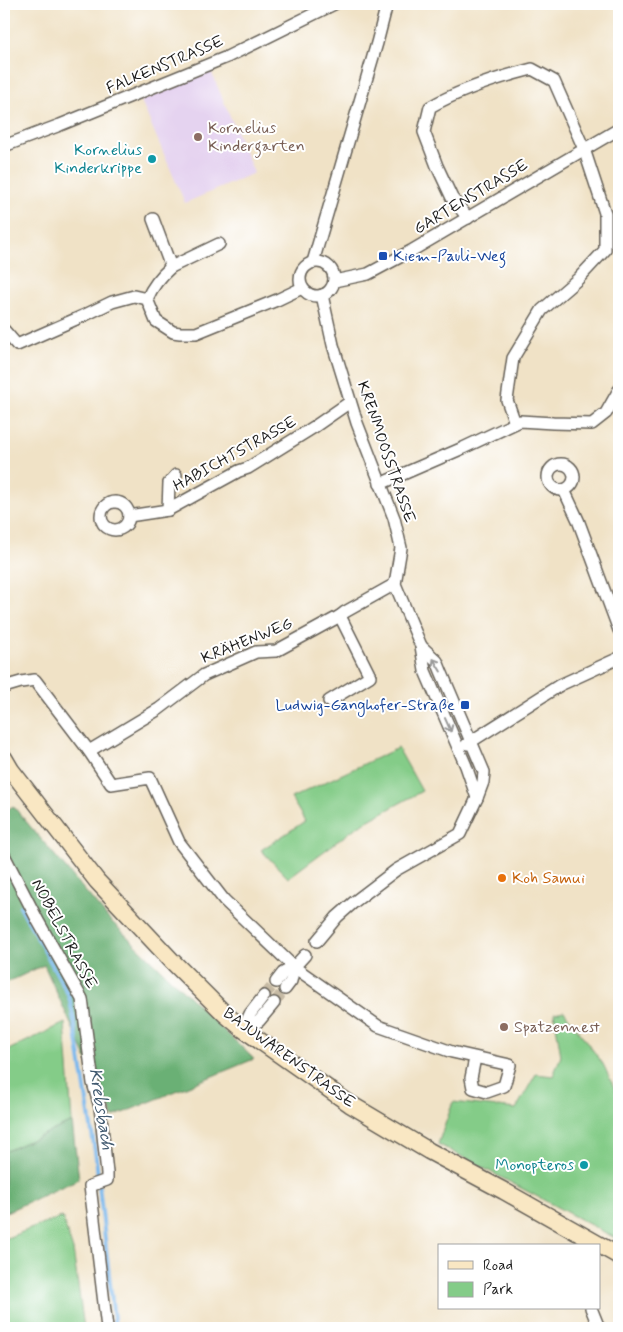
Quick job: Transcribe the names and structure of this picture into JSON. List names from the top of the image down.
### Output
{
  "streets": {
    "main road": ["BAJUWARENSTRASSE"],
    "street": [
      "FALKENSTRASSE",
      "GARTENSTRASSE",
      "KRENMOOSSTRASSE",
      "HABICHTSTRASSE",
      "KRÄHENWEG",
      "NOBELSTRASSE"
    ]
  },
  "crossings": [
    ["GARTENSTRASSE", "KRENMOOSSTRASSE"],
    ["KRENMOOSSTRASSE", "HABICHTSTRASSE"],
    ["KRENMOOSSTRASSE", "KRÄHENWEG"]
  ],
  "water": ["Krebsbach"],
  "places": {
    "other": [
      "Kornelius Kindergarten",
      "Kornelius Kinderkrippe",
      "Koh Samui",
      "Spatzennest",
      "Monopteros"
    ],
    "transit": ["Kiem-Pauli-Weg", "Ludwig-Ganghofer-Straße"]
  },
  "legend": ["Road", "Park"]
}
